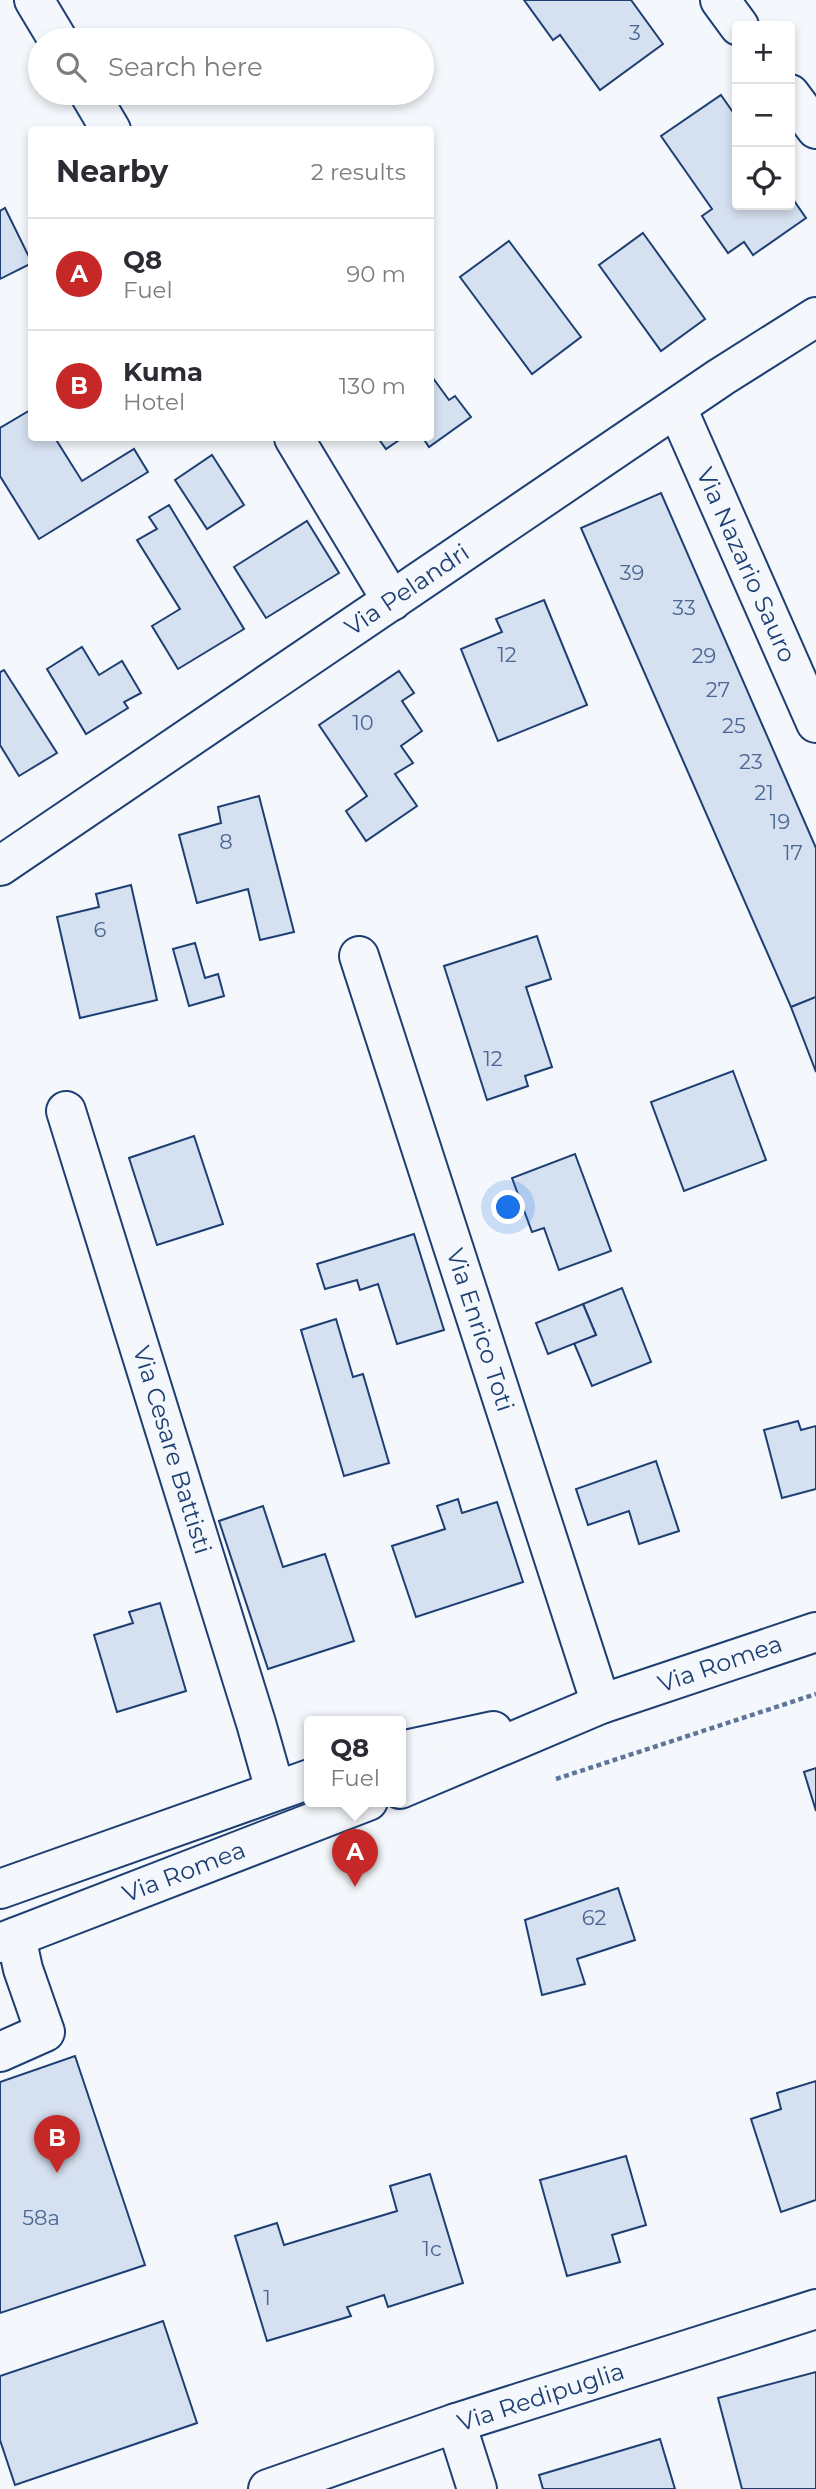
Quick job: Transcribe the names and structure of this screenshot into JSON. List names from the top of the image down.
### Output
{
  "streets": {
    "street": [
      "Via Nazario Sauro",
      "Via Pelandri",
      "Via Enrico Toti",
      "Via Cesare Battisti",
      "Via Romea",
      "Via Redipuglia"
    ]
  },
  "crossings": [
    ["Via Nazario Sauro", "Via Pelandri"],
    ["Via Enrico Toti", "Via Romea"],
    ["Via Cesare Battisti", "Via Romea"]
  ],
  "house_numbers": [
    "3",
    "39",
    "33",
    "12",
    "29",
    "27",
    "10",
    "25",
    "23",
    "21",
    "19",
    "8",
    "17",
    "6",
    "12",
    "62",
    "58a",
    "1c",
    "1"
  ],
  "page": {
    "map_buttons": ["+", "−"],
    "search": "Search here",
    "heading": ["Nearby", "2 results"],
    "list": [
      {
        "mark": "A",
        "name": "Q8",
        "note": "Fuel",
        "value": "90 m"
      },
      {
        "mark": "B",
        "name": "Kuma",
        "note": "Hotel",
        "value": "130 m"
      }
    ],
    "popup": ["Q8", "Fuel"],
    "pins": ["A", "B"]
  }
}
